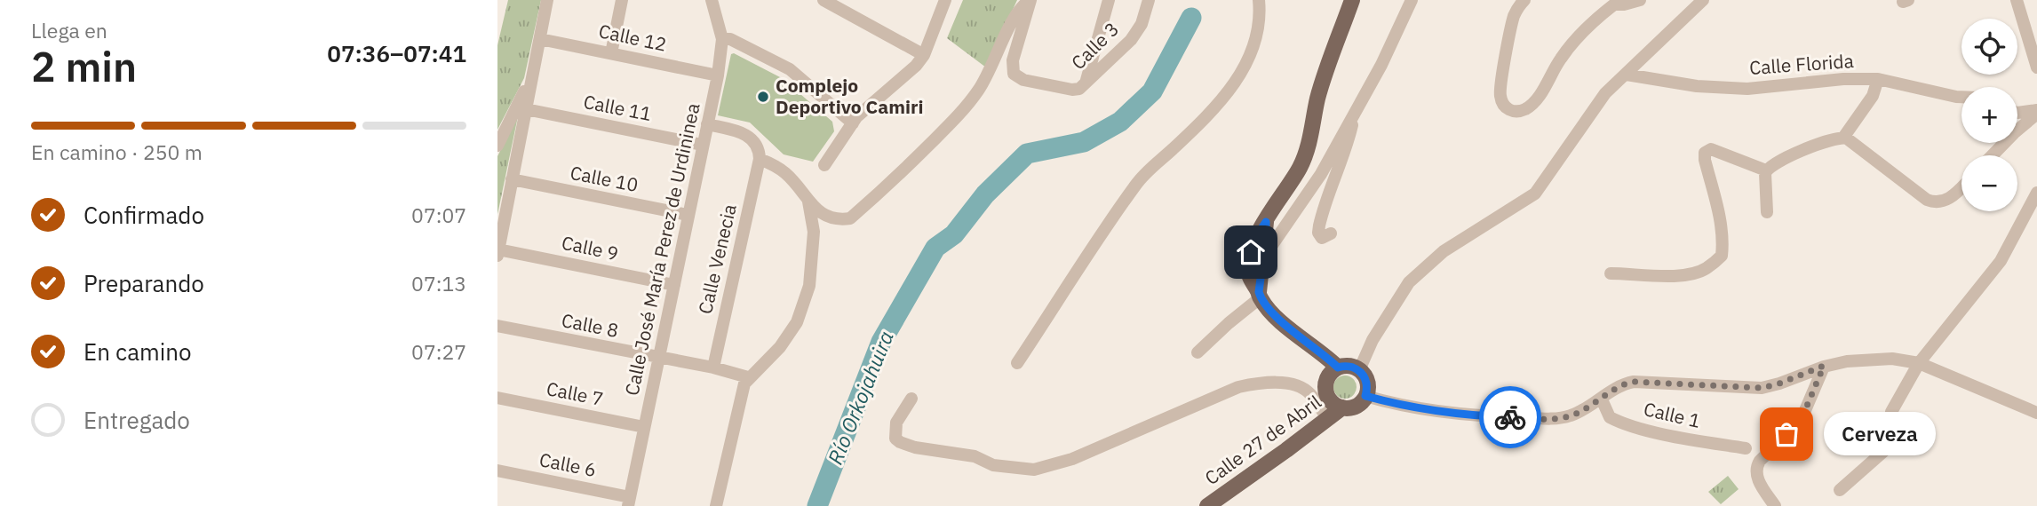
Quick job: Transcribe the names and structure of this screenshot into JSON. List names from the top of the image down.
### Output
{
  "streets": {
    "main road": ["Calle 27 de Abril"],
    "street": [
      "Calle 12",
      "Calle 3",
      "Calle Florida",
      "Calle 11",
      "Calle 10",
      "Calle 9",
      "Calle José María Perez de Urdininea",
      "Calle Venecia",
      "Calle 8",
      "Calle 7",
      "Calle 1",
      "Calle 6"
    ]
  },
  "crossings": [
    ["Calle 12", "Calle José María Perez de Urdininea"],
    ["Calle 11", "Calle José María Perez de Urdininea"],
    ["Calle 10", "Calle José María Perez de Urdininea"],
    ["Calle 9", "Calle José María Perez de Urdininea"],
    ["Calle José María Perez de Urdininea", "Calle 8"],
    ["Calle José María Perez de Urdininea", "Calle 7"],
    ["Calle José María Perez de Urdininea", "Calle 6"],
    ["Calle Venecia", "Calle 8"]
  ],
  "water": ["Río Orkojahuira"],
  "places": ["Complejo Deportivo Camiri", "Cerveza"],
  "page": {
    "heading": ["2 min", "Llega en", "07:36–07:41"],
    "map_buttons": ["+", "−"],
    "bar": "En camino · 250 m",
    "list": [
      ["Confirmado", "07:07"],
      ["Preparando", "07:13"],
      ["En camino", "07:27"],
      "Entregado"
    ],
    "bubble": "Cerveza"
  }
}
